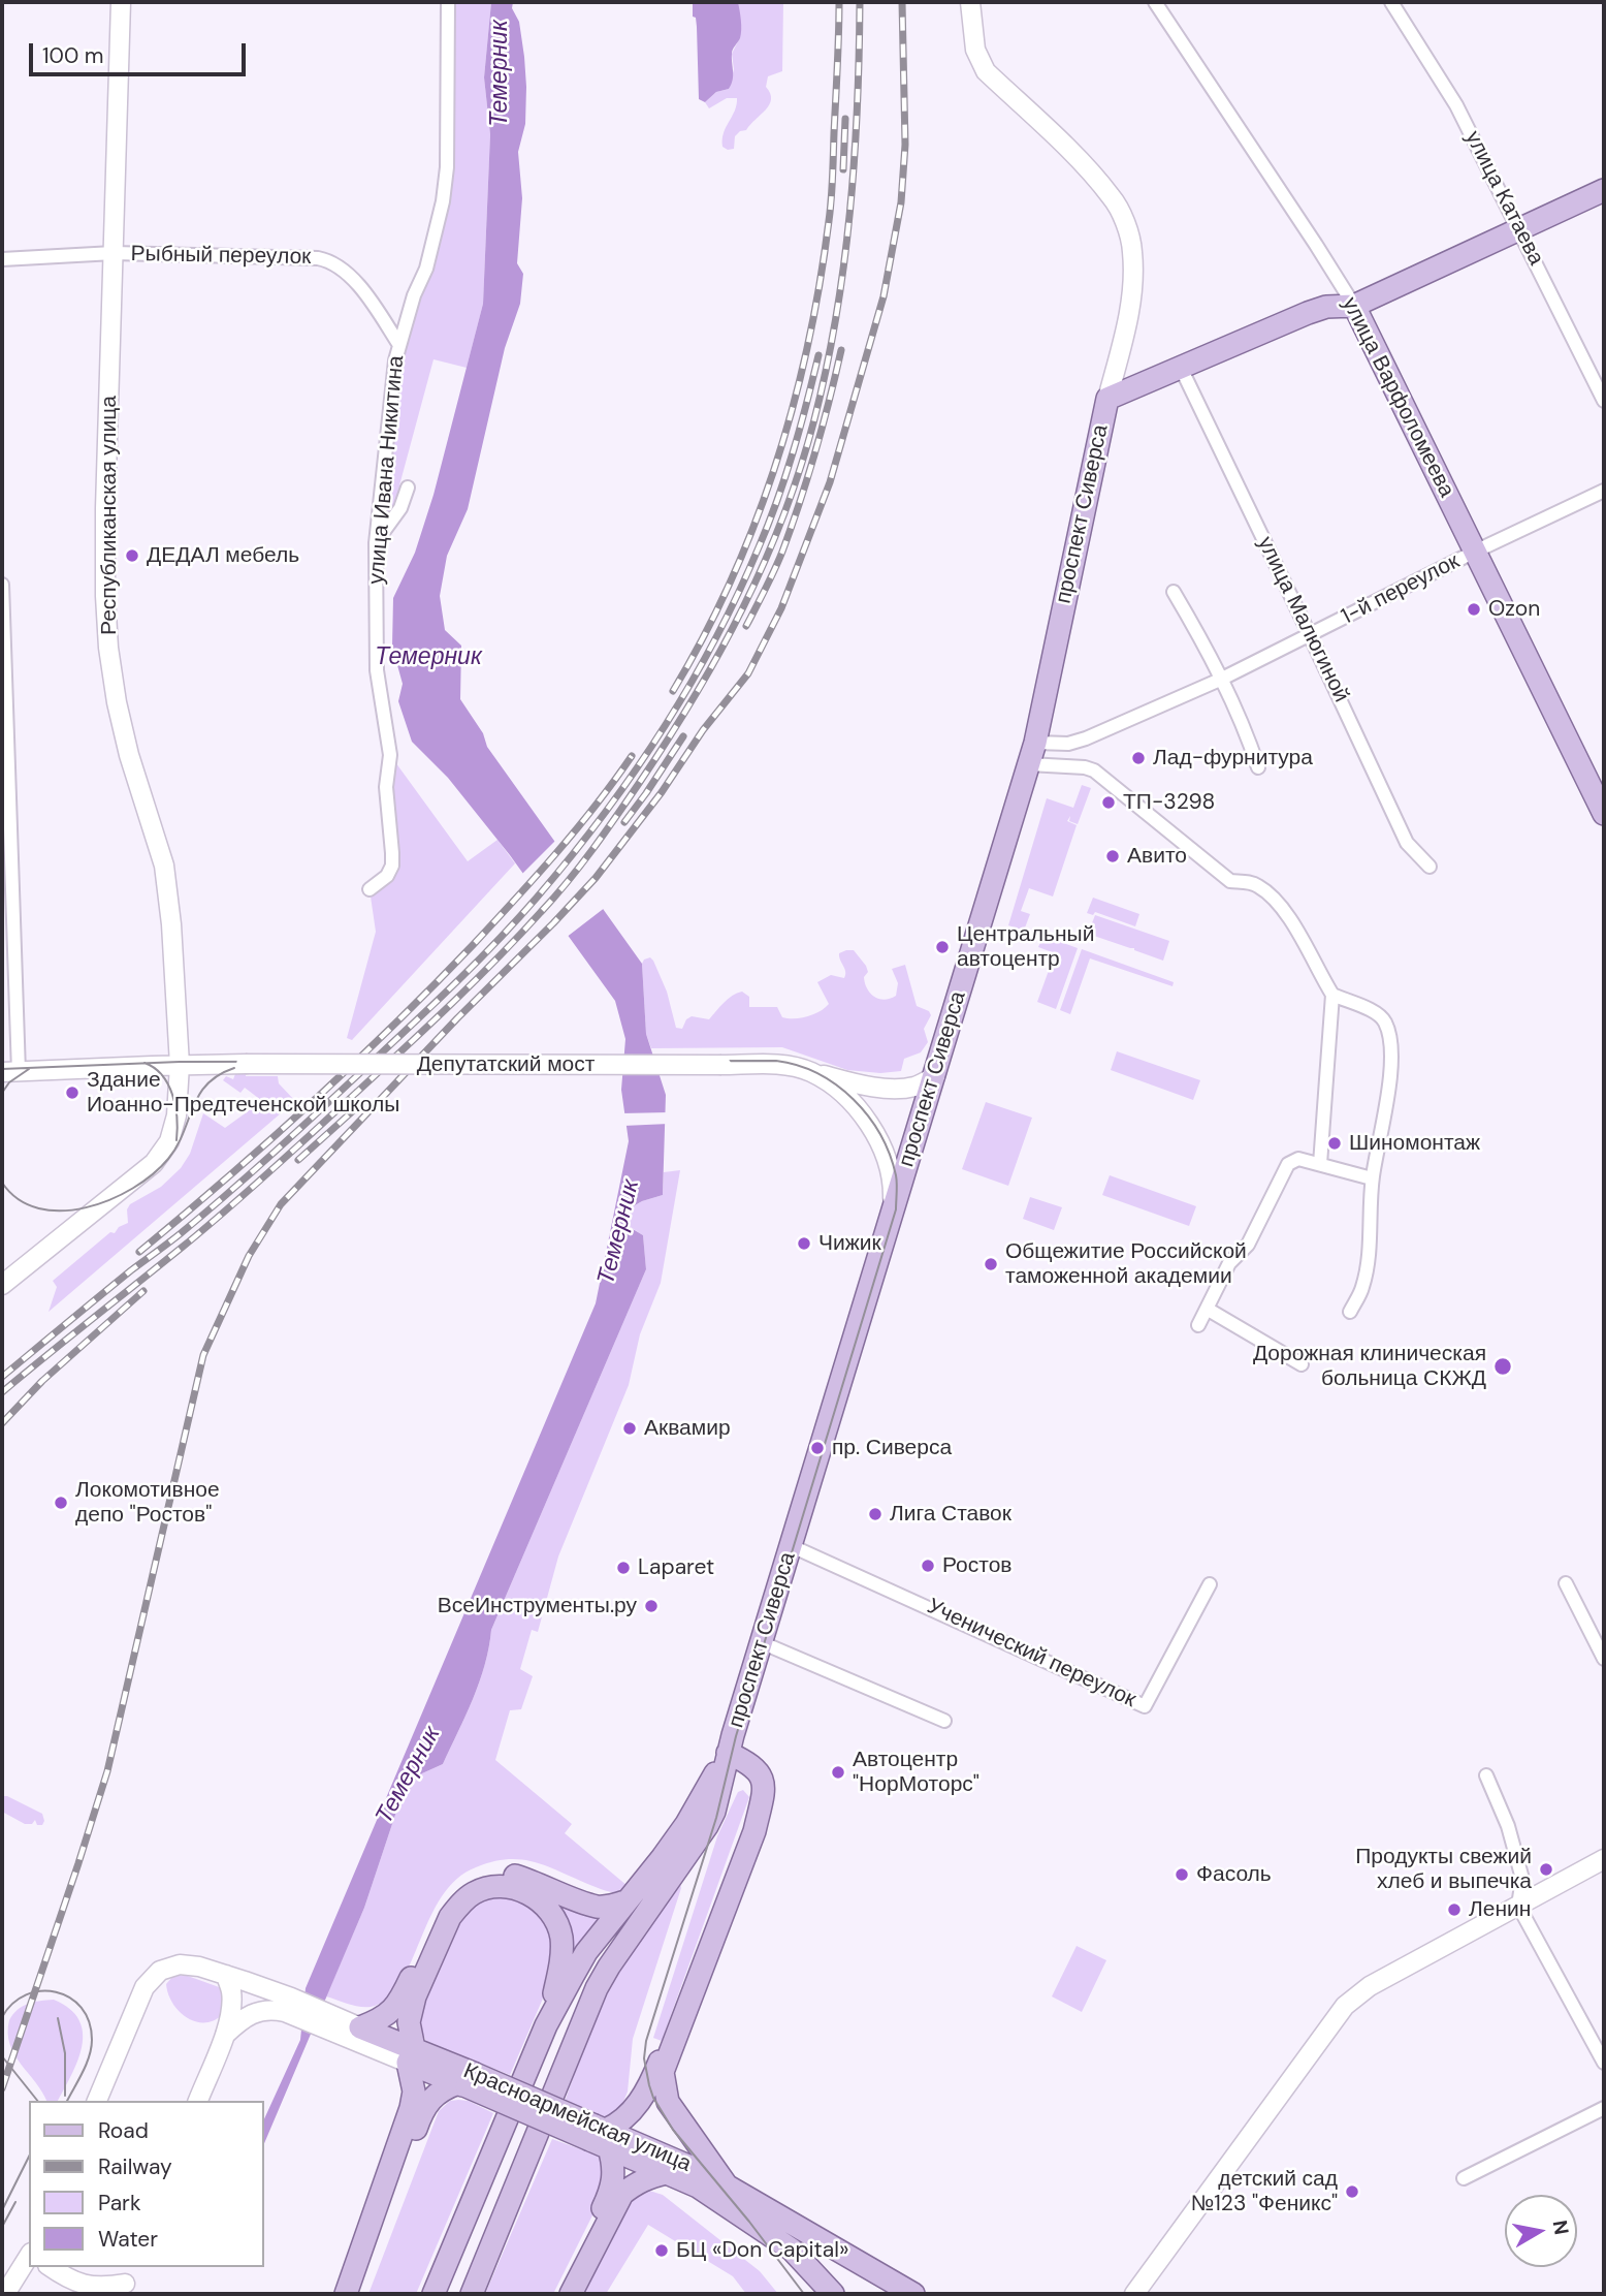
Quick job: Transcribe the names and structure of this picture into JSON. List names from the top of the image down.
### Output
{
  "streets": {
    "main road": ["улица Варфоломеева", "проспект Сиверса", "Красноармейская улица"],
    "street": [
      "улица Катаева",
      "Рыбный переулок",
      "улица Ивана Никитина",
      "Республиканская улица",
      "1-й переулок",
      "улица Малюгиной",
      "Депутатский мост",
      "Ученический переулок"
    ]
  },
  "crossings": [
    ["Рыбный переулок", "улица Ивана Никитина"],
    ["Рыбный переулок", "Республиканская улица"],
    ["улица Варфоломеева", "1-й переулок"],
    ["проспект Сиверса", "1-й переулок"],
    ["проспект Сиверса", "Депутатский мост"],
    ["проспект Сиверса", "Ученический переулок"],
    ["Республиканская улица", "Депутатский мост"],
    ["1-й переулок", "улица Малюгиной"]
  ],
  "water": ["Темерник"],
  "places": [
    "ДЕДАЛ мебель",
    "Ozon",
    "Лад-фурнитура",
    "ТП-3298",
    "Авито",
    "Центральный автоцентр",
    "Здание Иоанно-Предтеченской школы",
    "Шиномонтаж",
    "Чижик",
    "Общежитие Российской таможенной академии",
    "Дорожная клиническая больница СКЖД",
    "Аквамир",
    "пр. Сиверса",
    "Локомотивное депо \"Ростов\"",
    "Лига Ставок",
    "Ростов",
    "Laparet",
    "ВсеИнструменты.ру",
    "Автоцентр \"НорМоторс\"",
    "Продукты свежий хлеб и выпечка",
    "Фасоль",
    "Ленин",
    "детский сад №123 \"Феникс\"",
    "БЦ «Don Capital»"
  ],
  "legend": [
    "Road",
    "Railway",
    "Park",
    "Water"
  ],
  "scale_bar": "100 m",
  "north": "right"
}
